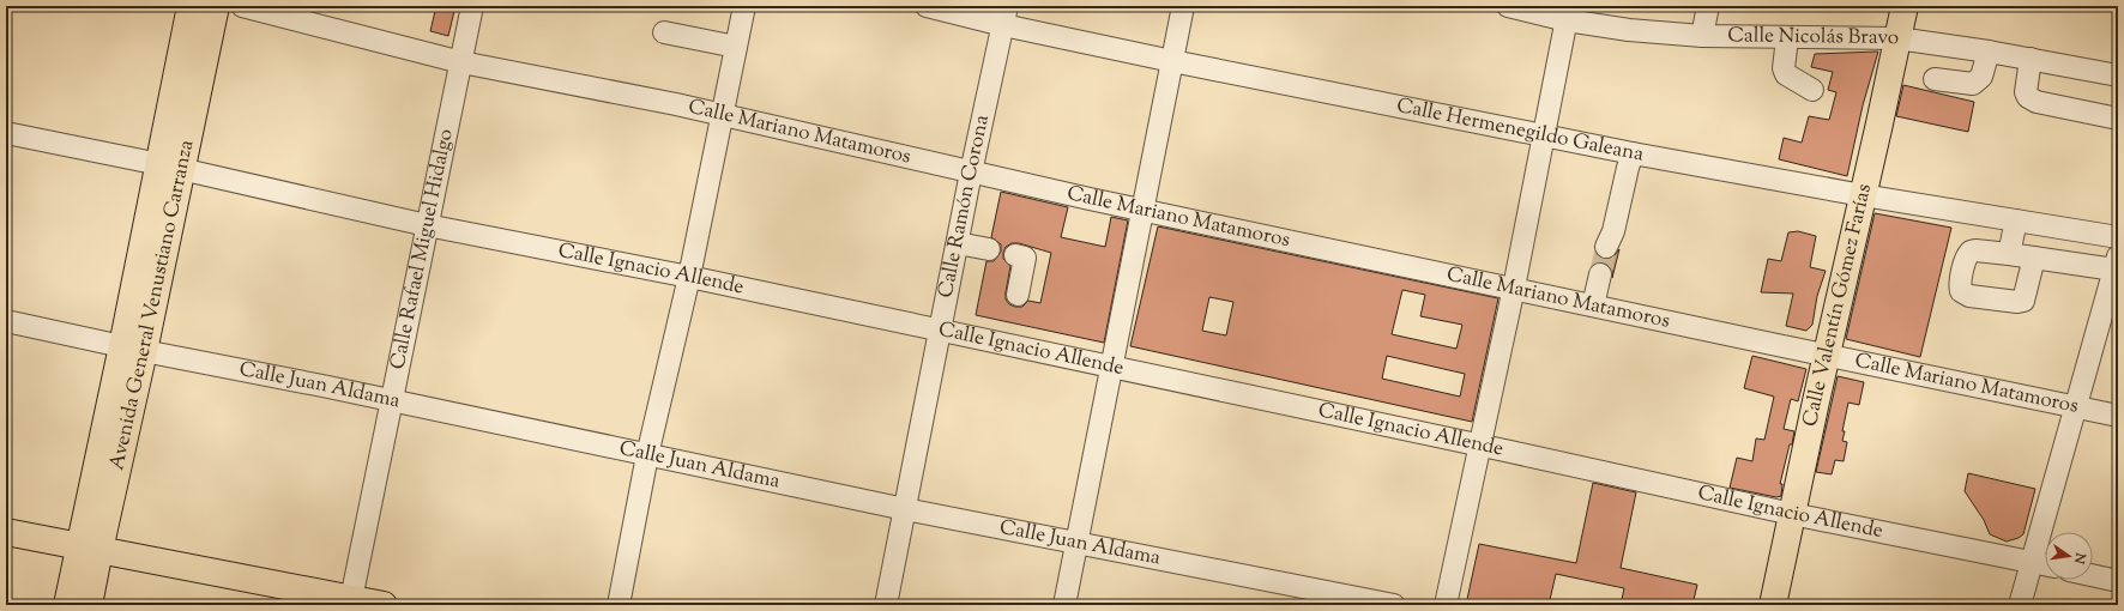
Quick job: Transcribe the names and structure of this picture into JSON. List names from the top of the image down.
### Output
{
  "streets": {
    "main road": ["Avenida General Venustiano Carranza", "Calle Valentín Gómez Farías"],
    "street": [
      "Calle Nicolás Bravo",
      "Calle Hermenegildo Galeana",
      "Calle Mariano Matamoros",
      "Calle Ramón Corona",
      "Calle Rafael Miguel Hidalgo",
      "Calle Ignacio Allende",
      "Calle Juan Aldama"
    ]
  },
  "crossings": [
    ["Calle Nicolás Bravo", "Calle Valentín Gómez Farías"],
    ["Calle Hermenegildo Galeana", "Calle Ramón Corona"],
    ["Calle Hermenegildo Galeana", "Calle Valentín Gómez Farías"],
    ["Calle Mariano Matamoros", "Calle Ramón Corona"],
    ["Calle Mariano Matamoros", "Calle Rafael Miguel Hidalgo"],
    ["Calle Mariano Matamoros", "Calle Valentín Gómez Farías"],
    ["Calle Ramón Corona", "Calle Ignacio Allende"],
    ["Calle Ramón Corona", "Calle Juan Aldama"],
    ["Calle Rafael Miguel Hidalgo", "Calle Ignacio Allende"],
    ["Calle Rafael Miguel Hidalgo", "Calle Juan Aldama"],
    ["Calle Ignacio Allende", "Avenida General Venustiano Carranza"],
    ["Calle Ignacio Allende", "Calle Valentín Gómez Farías"],
    ["Avenida General Venustiano Carranza", "Calle Juan Aldama"]
  ],
  "north": "right"
}
